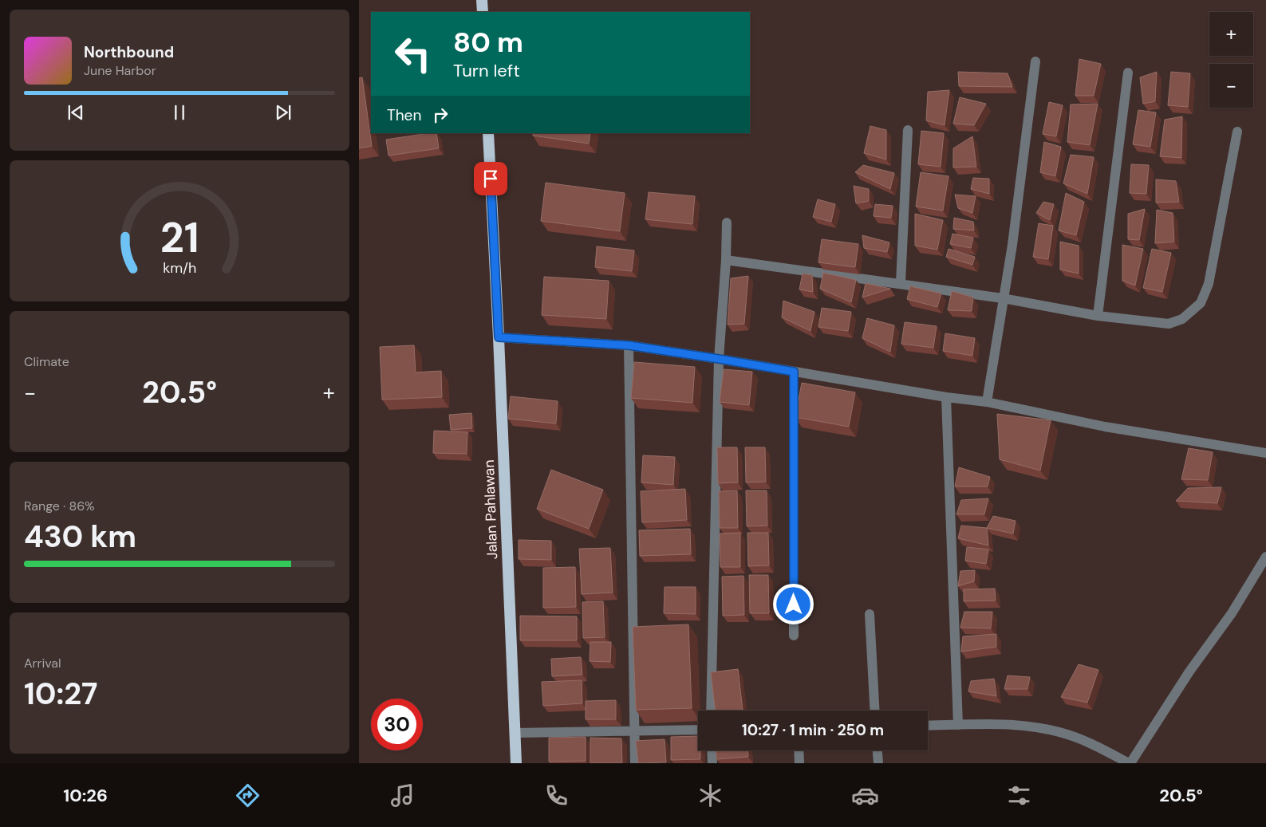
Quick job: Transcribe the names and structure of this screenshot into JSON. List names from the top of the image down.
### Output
{
  "streets": {
    "highway": ["Jalan Pahlawan"]
  },
  "page": {
    "map_buttons": ["+", "−"],
    "turn": ["80 m", "Turn left"],
    "song": ["Northbound", "June Harbor"],
    "then": "Then",
    "tile": [
      "Climate",
      ["Range · 86%", "430 km"],
      ["Arrival", "10:27"]
    ],
    "heat": ["−", "20.5°", "+"],
    "limit": "30",
    "trip": "10:27 · 1 min · 250 m",
    "tabs": ["10:26", "20.5°"],
    "gauge": ["21", "km/h"]
  }
}
